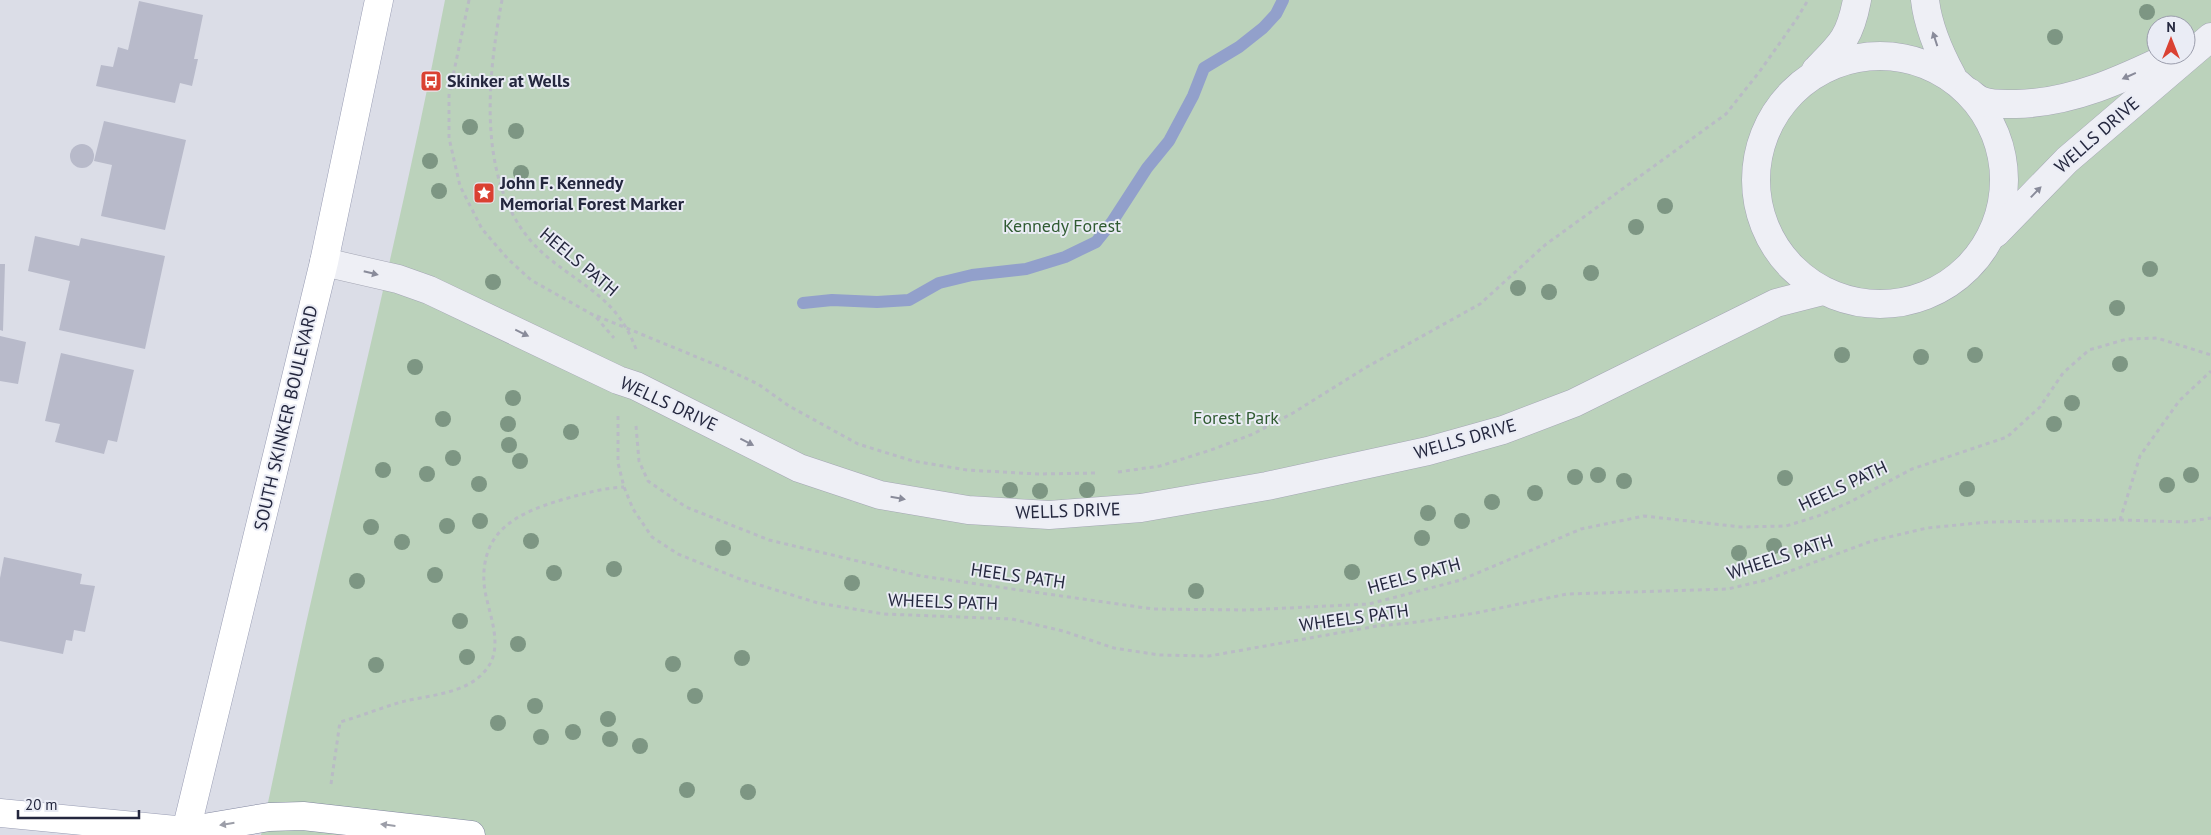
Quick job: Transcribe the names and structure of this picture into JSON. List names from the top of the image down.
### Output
{
  "streets": {
    "main road": ["SOUTH SKINKER BOULEVARD"],
    "street": ["WELLS DRIVE"],
    "path": ["HEELS PATH", "WHEELS PATH"]
  },
  "crossings": [
    ["WELLS DRIVE", "SOUTH SKINKER BOULEVARD"]
  ],
  "parks": ["Kennedy Forest", "Forest Park"],
  "places": {
    "bus stop": ["Skinker at Wells"],
    "place": ["John F. Kennedy Memorial Forest Marker"]
  },
  "scale_bar": "20 m",
  "north": "top"
}
